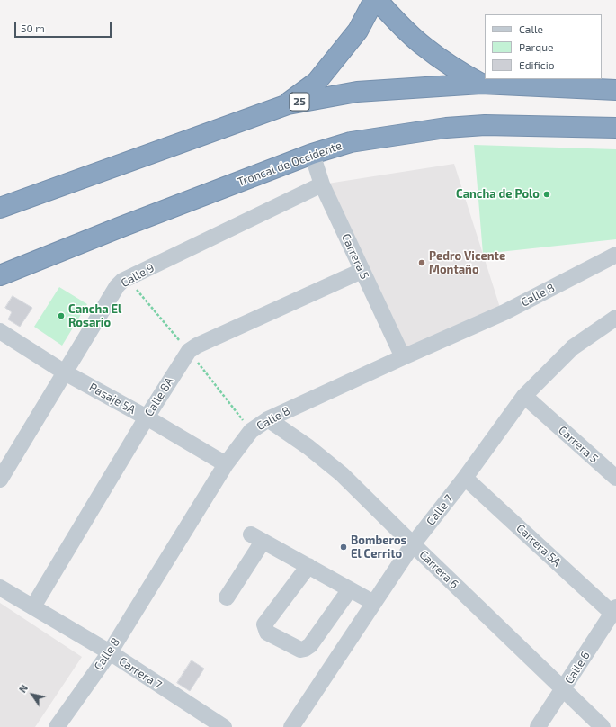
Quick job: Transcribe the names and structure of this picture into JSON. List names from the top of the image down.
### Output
{
  "streets": {
    "highway": ["25", "Troncal de Occidente"],
    "street": [
      "Carrera 5",
      "Calle 9",
      "Calle 8",
      "Calle 8A",
      "Pasaje 5A",
      "Calle 7",
      "Carrera 5A",
      "Carrera 6",
      "Calle 6",
      "Carrera 7"
    ]
  },
  "crossings": [
    ["Troncal de Occidente", "Carrera 5"],
    ["Carrera 5", "Calle 9"],
    ["Carrera 5", "Calle 8"],
    ["Carrera 5", "Calle 8A"],
    ["Carrera 5", "Calle 7"],
    ["Calle 9", "Pasaje 5A"],
    ["Calle 8", "Pasaje 5A"],
    ["Calle 8", "Carrera 6"],
    ["Calle 8", "Carrera 7"],
    ["Calle 8A", "Pasaje 5A"],
    ["Calle 8A", "Carrera 7"],
    ["Calle 7", "Carrera 5A"],
    ["Calle 7", "Carrera 6"],
    ["Carrera 5A", "Calle 6"],
    ["Carrera 6", "Calle 6"]
  ],
  "places": [
    "Cancha de Polo",
    "Pedro Vicente Montaño",
    "Cancha El Rosario",
    "Bomberos El Cerrito"
  ],
  "legend": ["Calle", "Parque", "Edificio"],
  "scale_bar": "50 m",
  "north": "top left"
}
